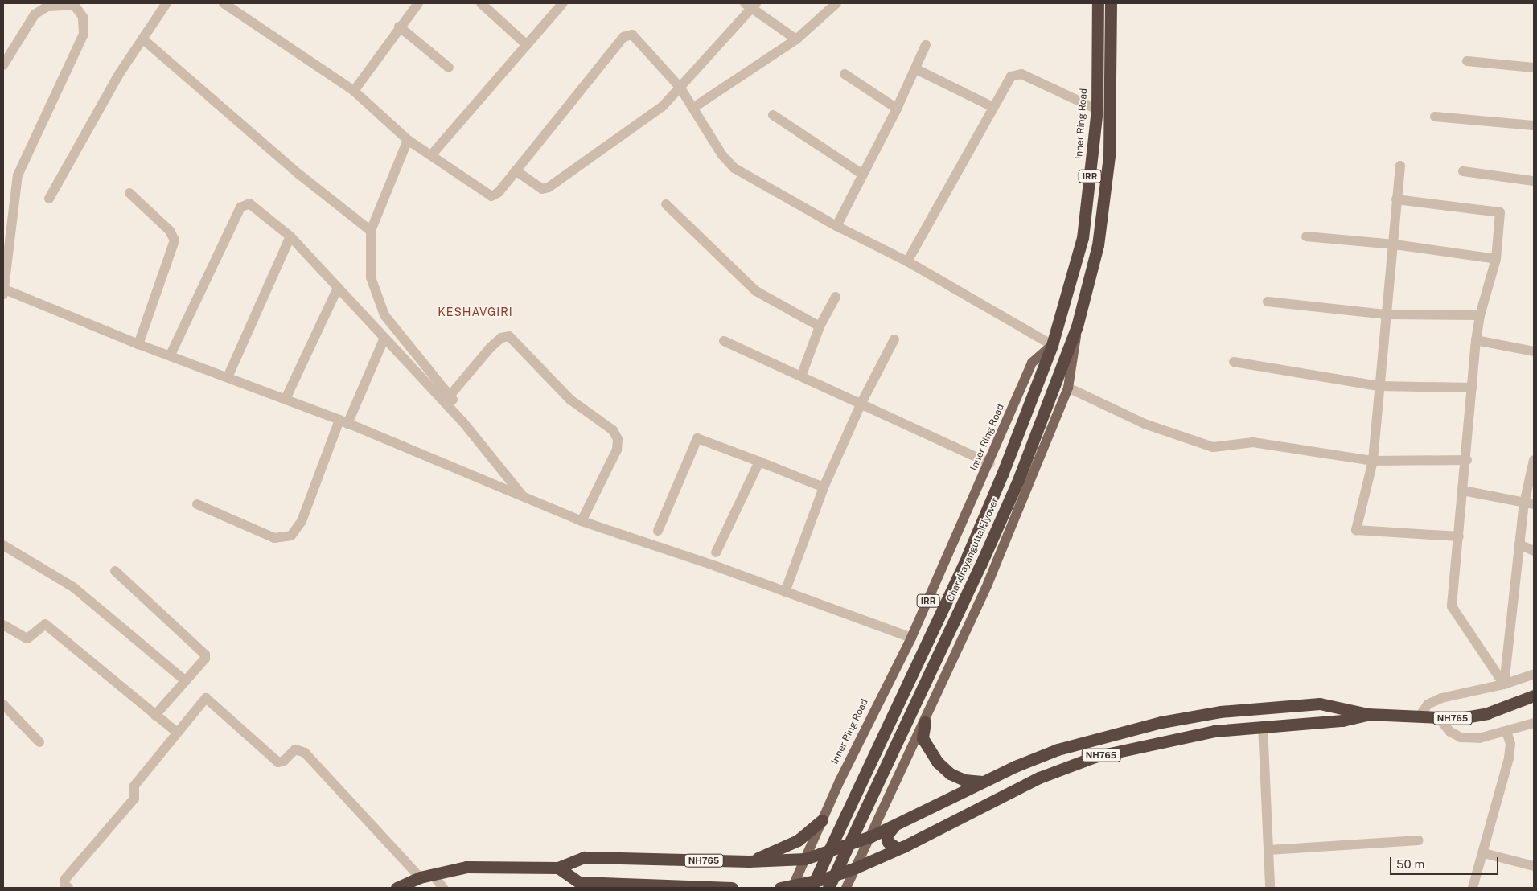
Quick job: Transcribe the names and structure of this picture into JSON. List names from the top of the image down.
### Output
{
  "streets": {
    "highway": [
      "Inner Ring Road",
      "IRR",
      "Chandrayangutta Flyover",
      "NH765"
    ]
  },
  "crossings": [
    ["Inner Ring Road", "IRR"],
    ["Inner Ring Road", "Chandrayangutta Flyover"],
    ["Inner Ring Road", "NH765"],
    ["IRR", "Chandrayangutta Flyover"],
    ["IRR", "NH765"]
  ],
  "districts": ["KESHAVGIRI"],
  "scale_bar": "50 m"
}
